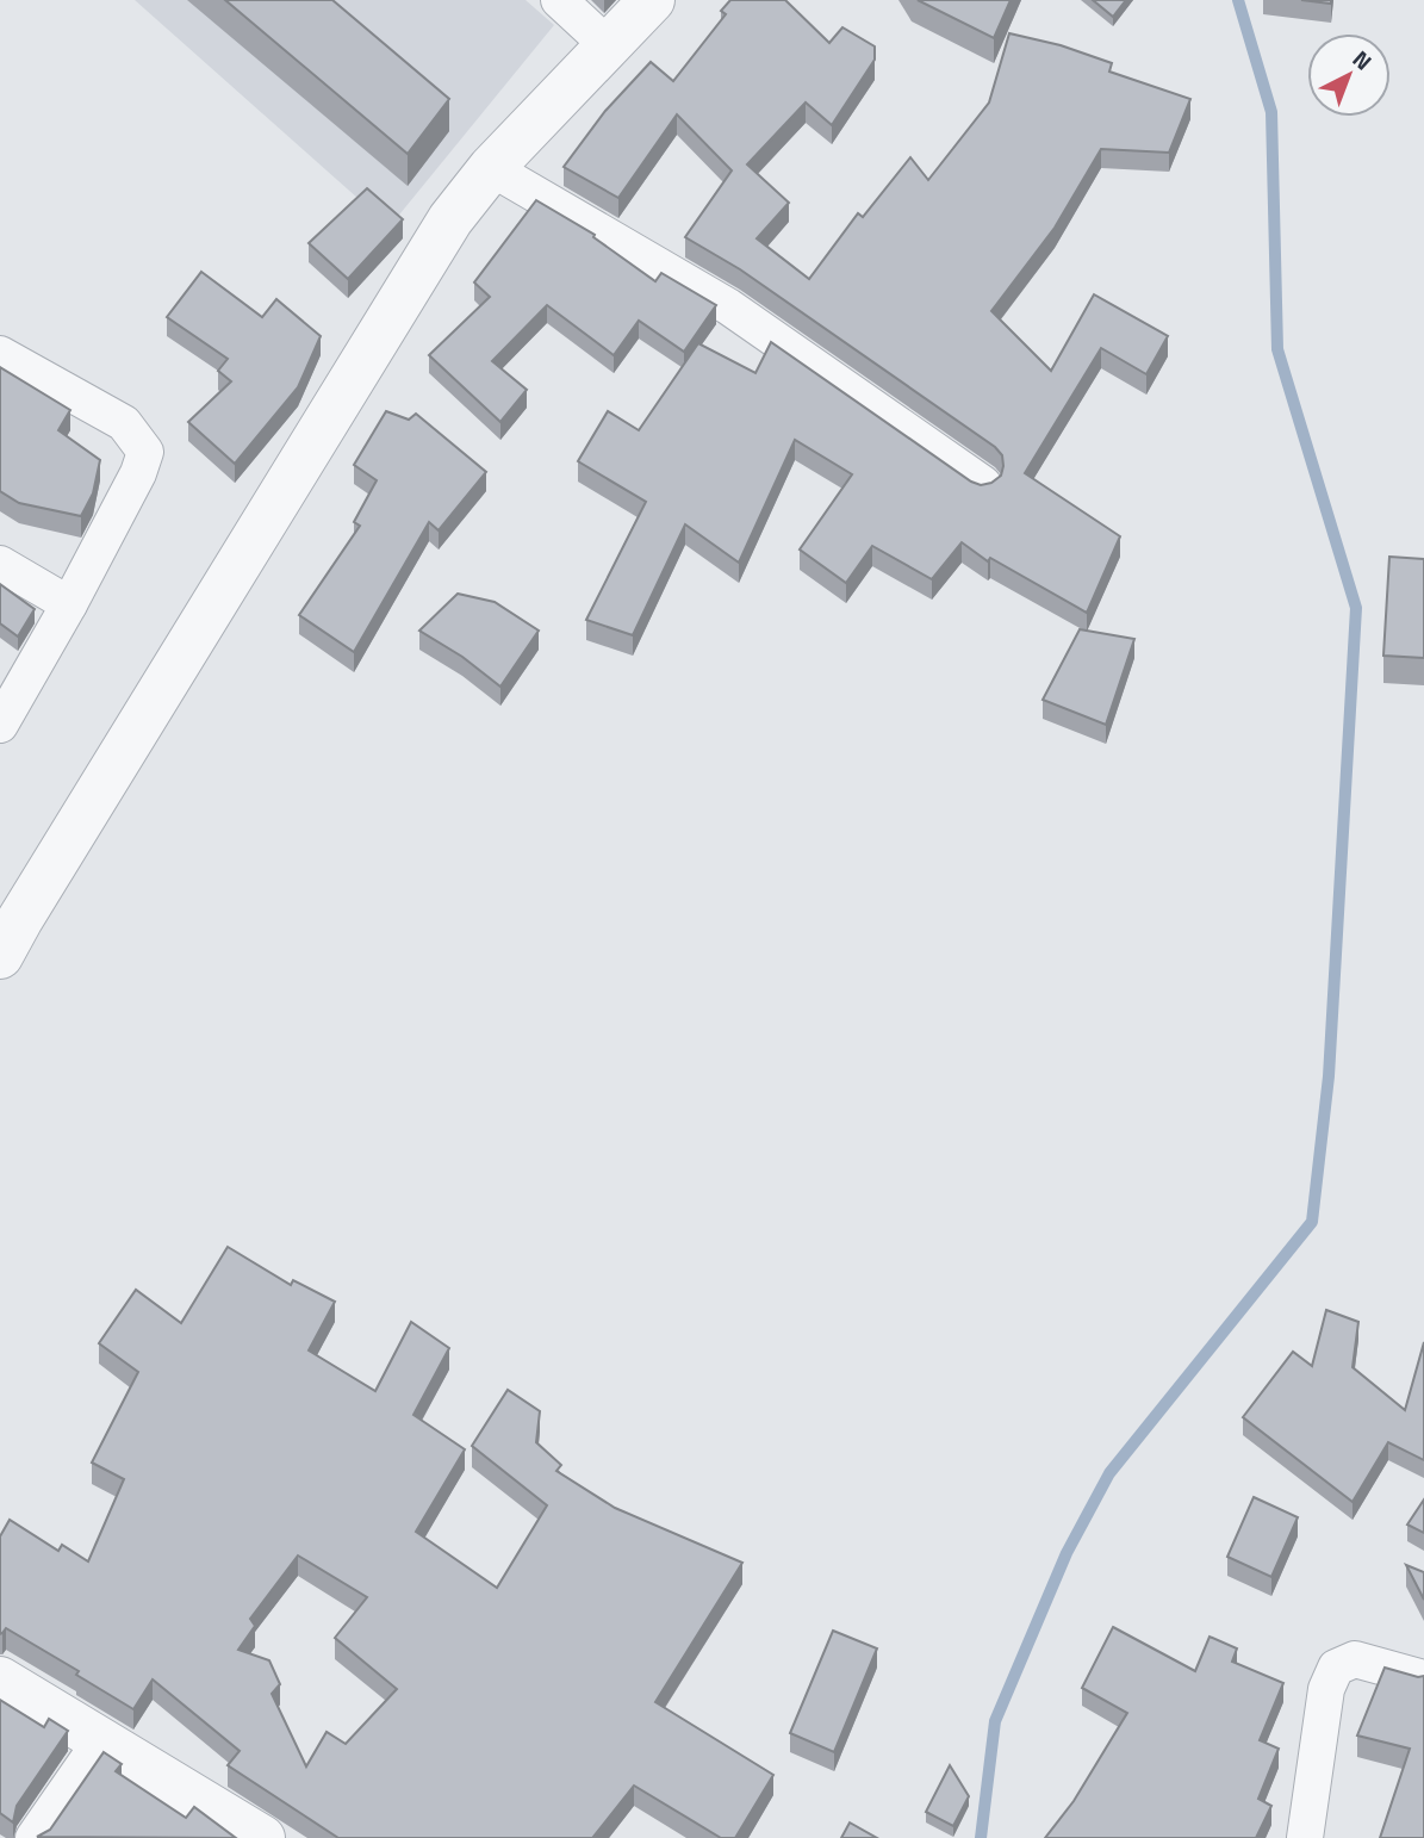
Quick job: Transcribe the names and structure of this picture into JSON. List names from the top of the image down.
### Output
{
  "north": "top right"
}
